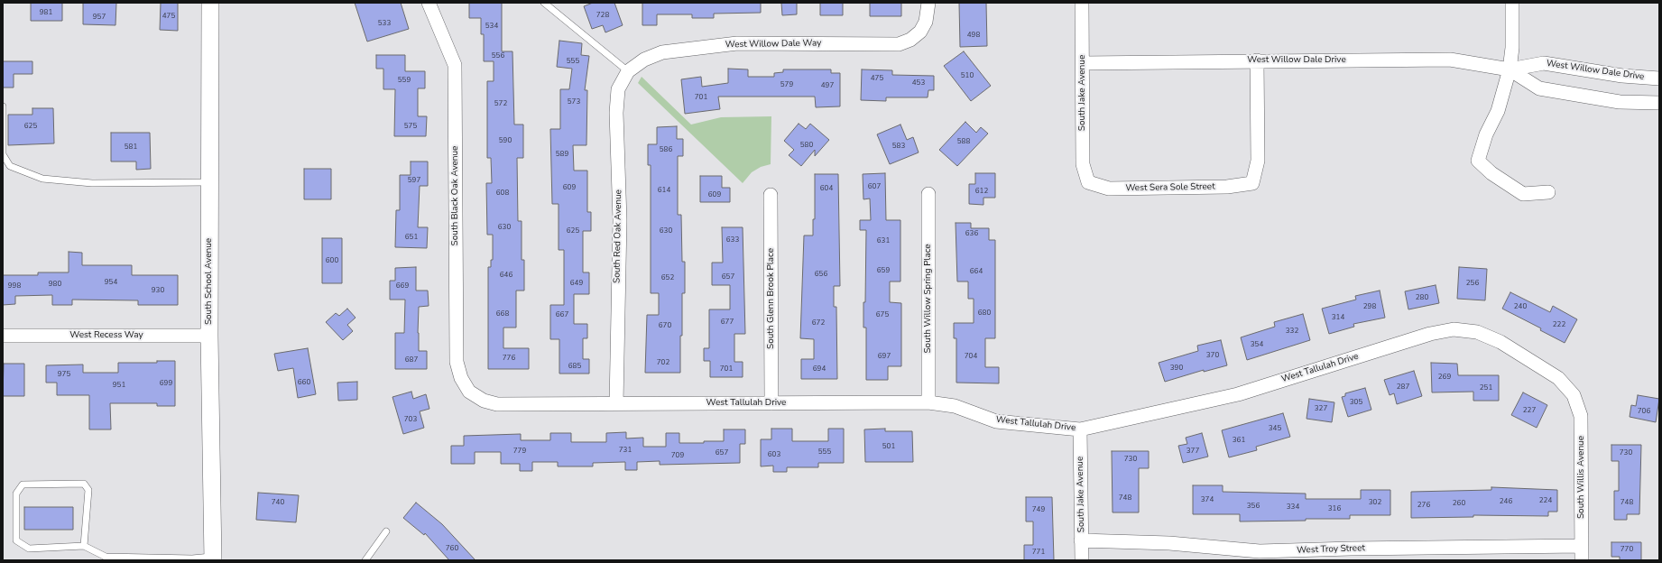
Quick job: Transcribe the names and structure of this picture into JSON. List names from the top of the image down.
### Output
{
  "streets": {
    "street": [
      "West Willow Dale Way",
      "West Willow Dale Drive",
      "South Jake Avenue",
      "West Sera Sole Street",
      "South Black Oak Avenue",
      "South Red Oak Avenue",
      "South School Avenue",
      "South Glenn Brook Place",
      "South Willow Spring Place",
      "West Recess Way",
      "West Tallulah Drive",
      "South Willis Avenue",
      "West Troy Street"
    ]
  },
  "crossings": [
    ["West Willow Dale Way", "South Red Oak Avenue"],
    ["West Willow Dale Drive", "South Jake Avenue"],
    ["West Willow Dale Drive", "West Sera Sole Street"],
    ["South Jake Avenue", "West Sera Sole Street"],
    ["South Jake Avenue", "West Tallulah Drive"],
    ["South Jake Avenue", "West Troy Street"],
    ["South Black Oak Avenue", "West Tallulah Drive"],
    ["South Red Oak Avenue", "West Tallulah Drive"],
    ["South School Avenue", "West Recess Way"],
    ["South Glenn Brook Place", "West Tallulah Drive"],
    ["South Willow Spring Place", "West Tallulah Drive"],
    ["West Tallulah Drive", "South Willis Avenue"],
    ["South Willis Avenue", "West Troy Street"]
  ],
  "house_numbers": [
    "981",
    "728",
    "475",
    "957",
    "533",
    "534",
    "498",
    "556",
    "555",
    "510",
    "475",
    "559",
    "453",
    "579",
    "497",
    "701",
    "573",
    "572",
    "625",
    "575",
    "590",
    "588",
    "580",
    "583",
    "581",
    "586",
    "589",
    "597",
    "607",
    "609",
    "604",
    "614",
    "612",
    "608",
    "609",
    "630",
    "625",
    "630",
    "636",
    "651",
    "633",
    "631",
    "600",
    "659",
    "664",
    "656",
    "646",
    "657",
    "652",
    "954",
    "649",
    "256",
    "980",
    "998",
    "669",
    "930",
    "280",
    "298",
    "240",
    "680",
    "668",
    "667",
    "675",
    "314",
    "677",
    "672",
    "222",
    "670",
    "332",
    "354",
    "370",
    "697",
    "704",
    "776",
    "687",
    "702",
    "685",
    "390",
    "701",
    "694",
    "975",
    "269",
    "660",
    "699",
    "951",
    "287",
    "251",
    "305",
    "327",
    "227",
    "706",
    "703",
    "345",
    "361",
    "501",
    "731",
    "779",
    "377",
    "555",
    "657",
    "730",
    "603",
    "709",
    "730",
    "748",
    "374",
    "224",
    "246",
    "740",
    "302",
    "748",
    "260",
    "276",
    "356",
    "334",
    "316",
    "749",
    "760",
    "770",
    "771"
  ]
}
